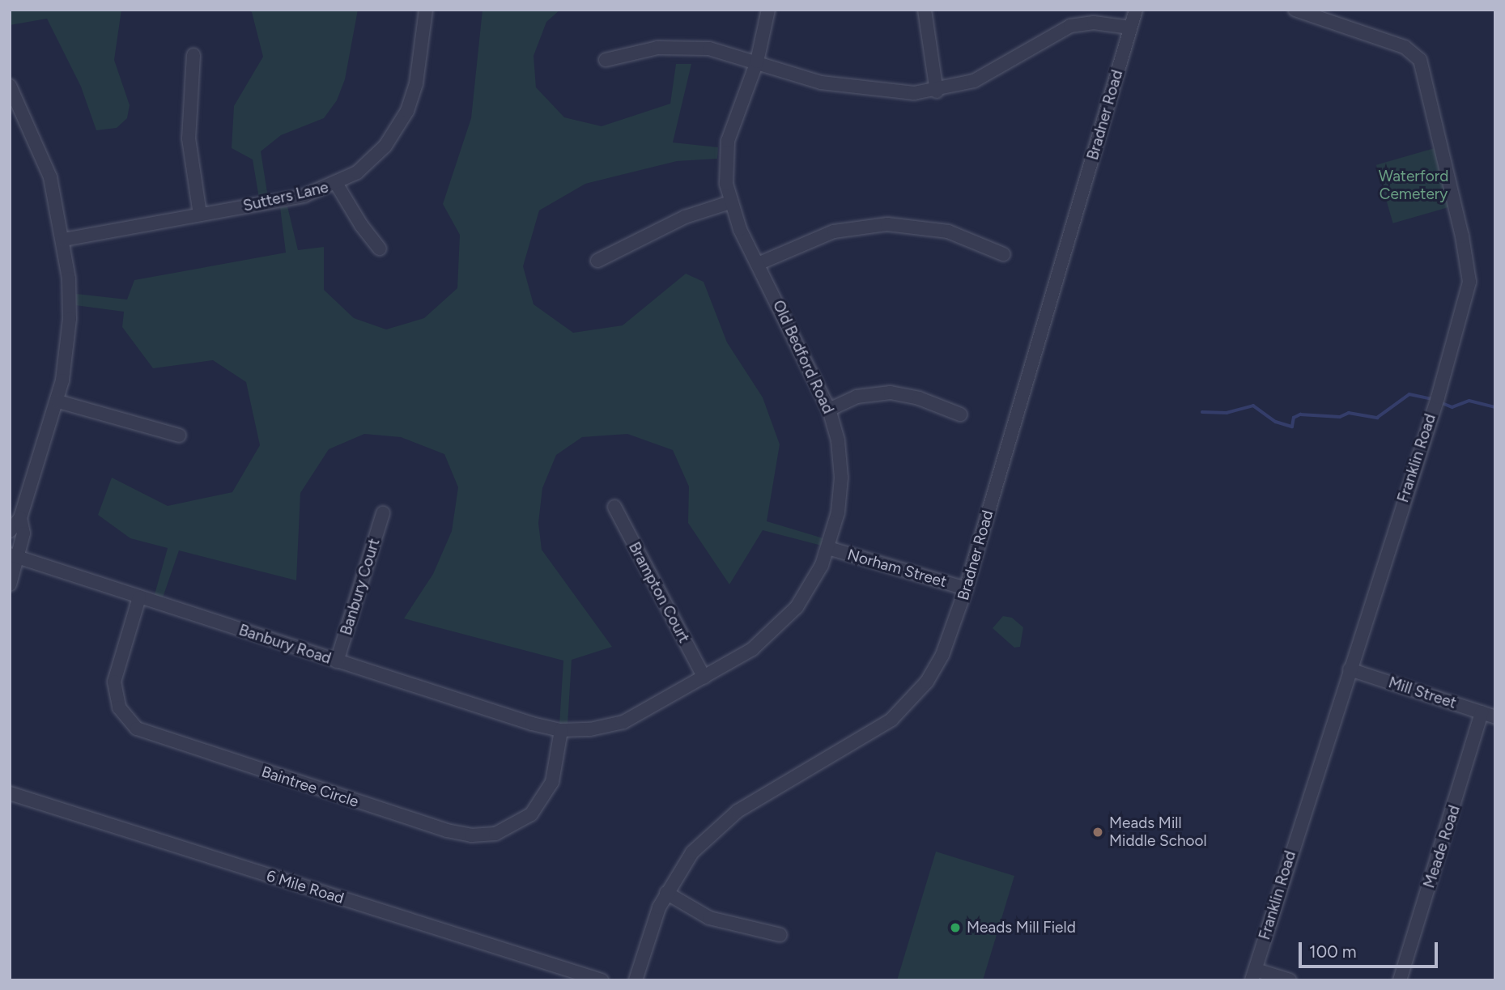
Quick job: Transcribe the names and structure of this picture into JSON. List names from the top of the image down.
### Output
{
  "streets": {
    "street": [
      "Bradner Road",
      "Sutters Lane",
      "Old Bedford Road",
      "Franklin Road",
      "Norham Street",
      "Banbury Court",
      "Brampton Court",
      "Banbury Road",
      "Mill Street",
      "Baintree Circle",
      "Meade Road",
      "6 Mile Road"
    ]
  },
  "crossings": [
    ["Bradner Road", "Norham Street"],
    ["Old Bedford Road", "Norham Street"],
    ["Old Bedford Road", "Brampton Court"],
    ["Old Bedford Road", "Banbury Road"],
    ["Old Bedford Road", "Baintree Circle"],
    ["Franklin Road", "Mill Street"],
    ["Banbury Court", "Banbury Road"],
    ["Banbury Road", "Baintree Circle"],
    ["Mill Street", "Meade Road"]
  ],
  "parks": ["Waterford Cemetery"],
  "places": ["Meads Mill Middle School", "Meads Mill Field"],
  "scale_bar": "100 m"
}
